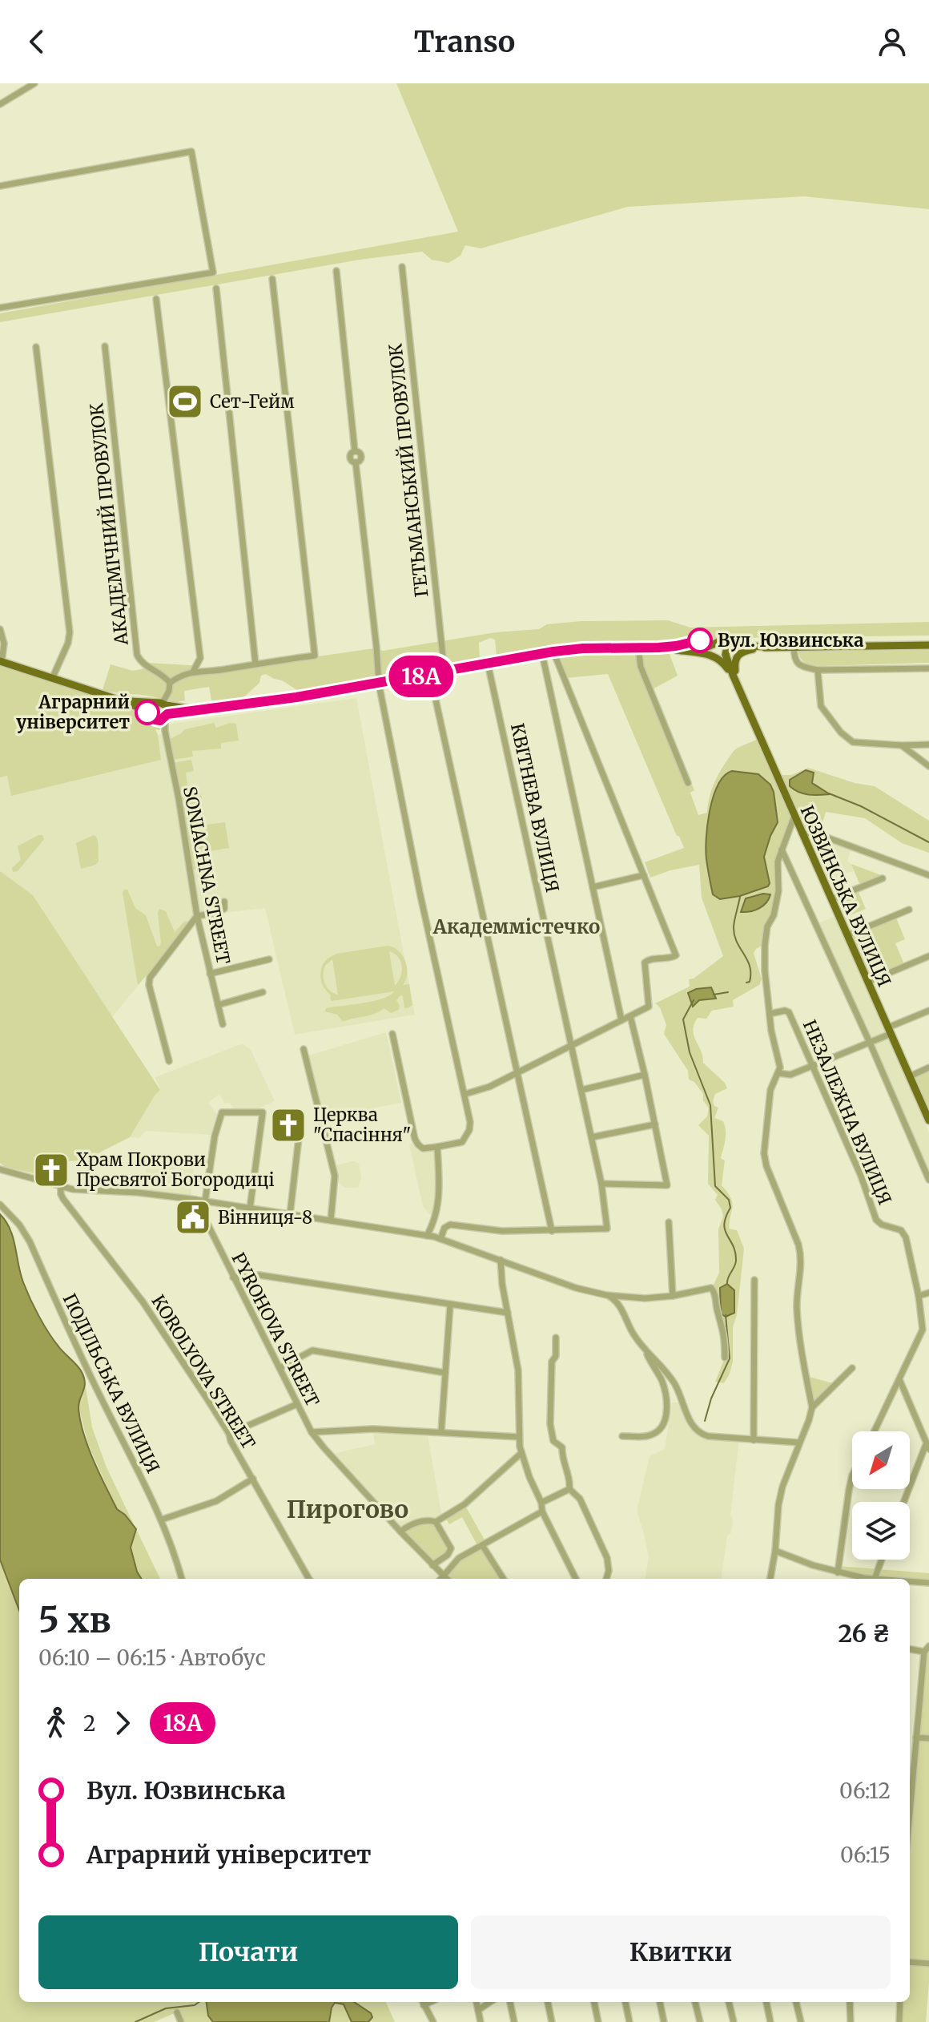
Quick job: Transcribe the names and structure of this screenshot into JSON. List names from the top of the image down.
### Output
{
  "streets": {
    "main road": ["ЮЗВИНСЬКА ВУЛИЦЯ"],
    "street": [
      "ГЕТЬМАНСЬКИЙ ПРОВУЛОК",
      "АКАДЕМІЧНИЙ ПРОВУЛОК",
      "КВІТНЕВА ВУЛИЦЯ",
      "SONIACHNA STREET",
      "НЕЗАЛЕЖНА ВУЛИЦЯ",
      "PYROHOVA STREET",
      "KOROLYOVA STREET",
      "ПОДІЛЬСЬКА ВУЛИЦЯ"
    ]
  },
  "districts": ["Академмістечко", "Пирогово"],
  "places": {
    "sports": ["Сет-Гейм"],
    "other": ["Вул. Юзвинська", "Аграрний університет"],
    "church": ["Церква \"Спасіння\"", "Храм Покрови Пресвятої Богородиці"],
    "public building": ["Вінниця-8"]
  },
  "lines": ["bus line 18А"],
  "north": "bottom left",
  "page": {
    "header": "Transo",
    "on_map": "18А",
    "heading": ["5 хв", "06:10 – 06:15 · Автобус", "26 ₴"],
    "legs": ["2", "18А"],
    "list": [
      {
        "name": "Вул. Юзвинська",
        "value": "06:12"
      },
      {
        "name": "Аграрний університет",
        "value": "06:15"
      }
    ],
    "buttons": ["Почати", "Квитки"]
  }
}
